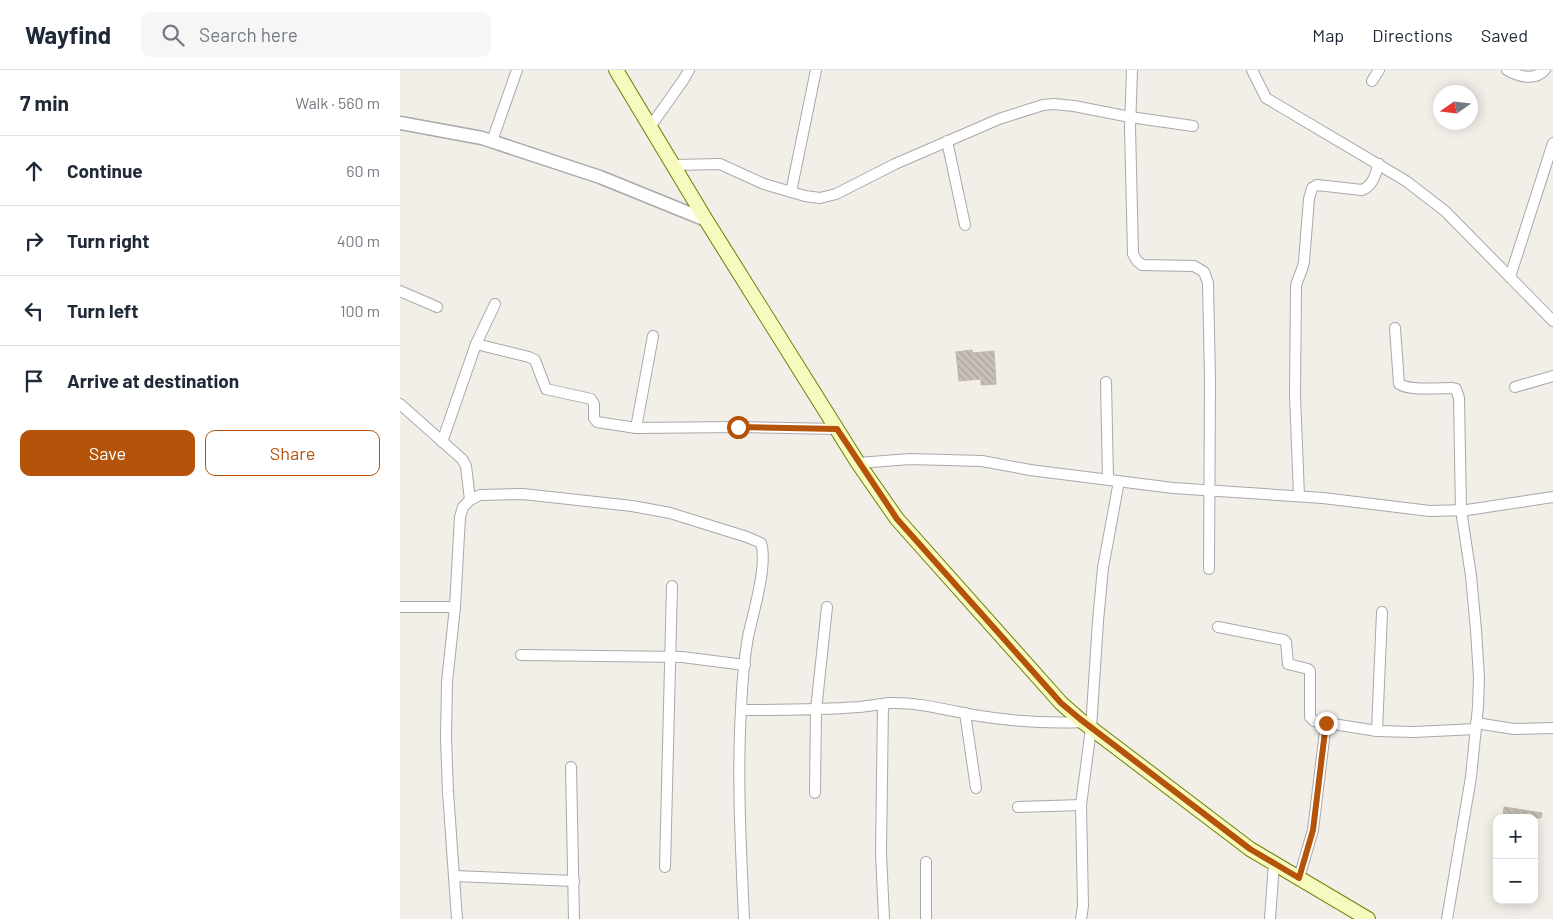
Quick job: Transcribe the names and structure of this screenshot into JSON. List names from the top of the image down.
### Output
{
  "north": "left",
  "page": {
    "header": "Wayfind",
    "search": "Search here",
    "nav": ["Map", "Directions", "Saved"],
    "heading": ["7 min", "Walk · 560 m"],
    "list": [
      ["Continue", "60 m"],
      ["Turn right", "400 m"],
      ["Turn left", "100 m"],
      "Arrive at destination"
    ],
    "buttons": ["Save", "Share"],
    "map_buttons": ["+", "−"]
  }
}
